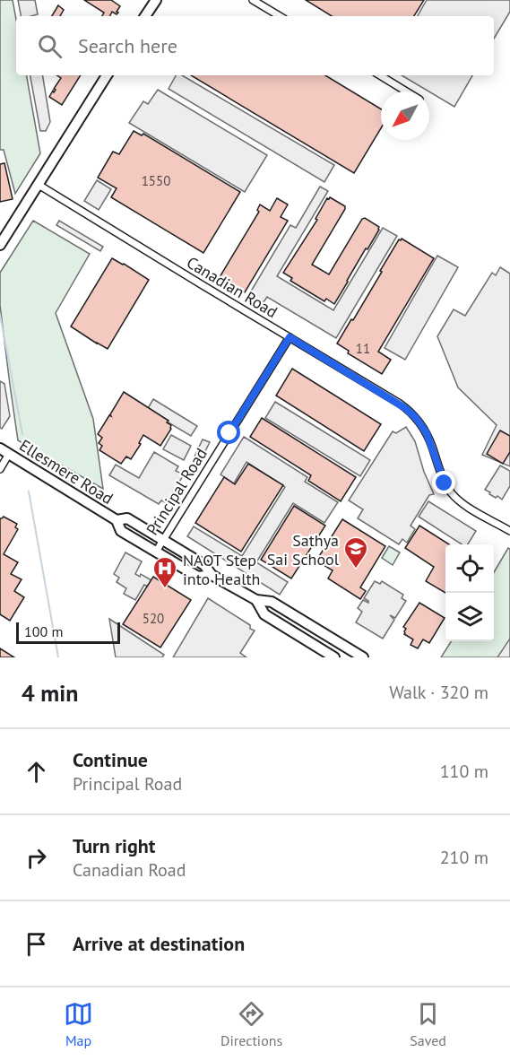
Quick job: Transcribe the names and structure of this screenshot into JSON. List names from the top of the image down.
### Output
{
  "streets": {
    "main road": ["Ellesmere Road"],
    "street": ["Canadian Road", "Principal Road"]
  },
  "crossings": [
    ["Canadian Road", "Principal Road"],
    ["Ellesmere Road", "Principal Road"]
  ],
  "places": {
    "school or university": ["Sathya Sai School"],
    "hospital": ["NAOT Step into Health"]
  },
  "house_numbers": ["1550", "11", "520"],
  "scale_bar": "100 m",
  "north": "bottom left",
  "page": {
    "search": "Search here",
    "scale": "100 m",
    "heading": ["4 min", "Walk · 320 m"],
    "list": [
      ["Continue", "Principal Road", "110 m"],
      ["Turn right", "Canadian Road", "210 m"],
      "Arrive at destination"
    ],
    "nav": ["Map", "Directions", "Saved"]
  }
}
